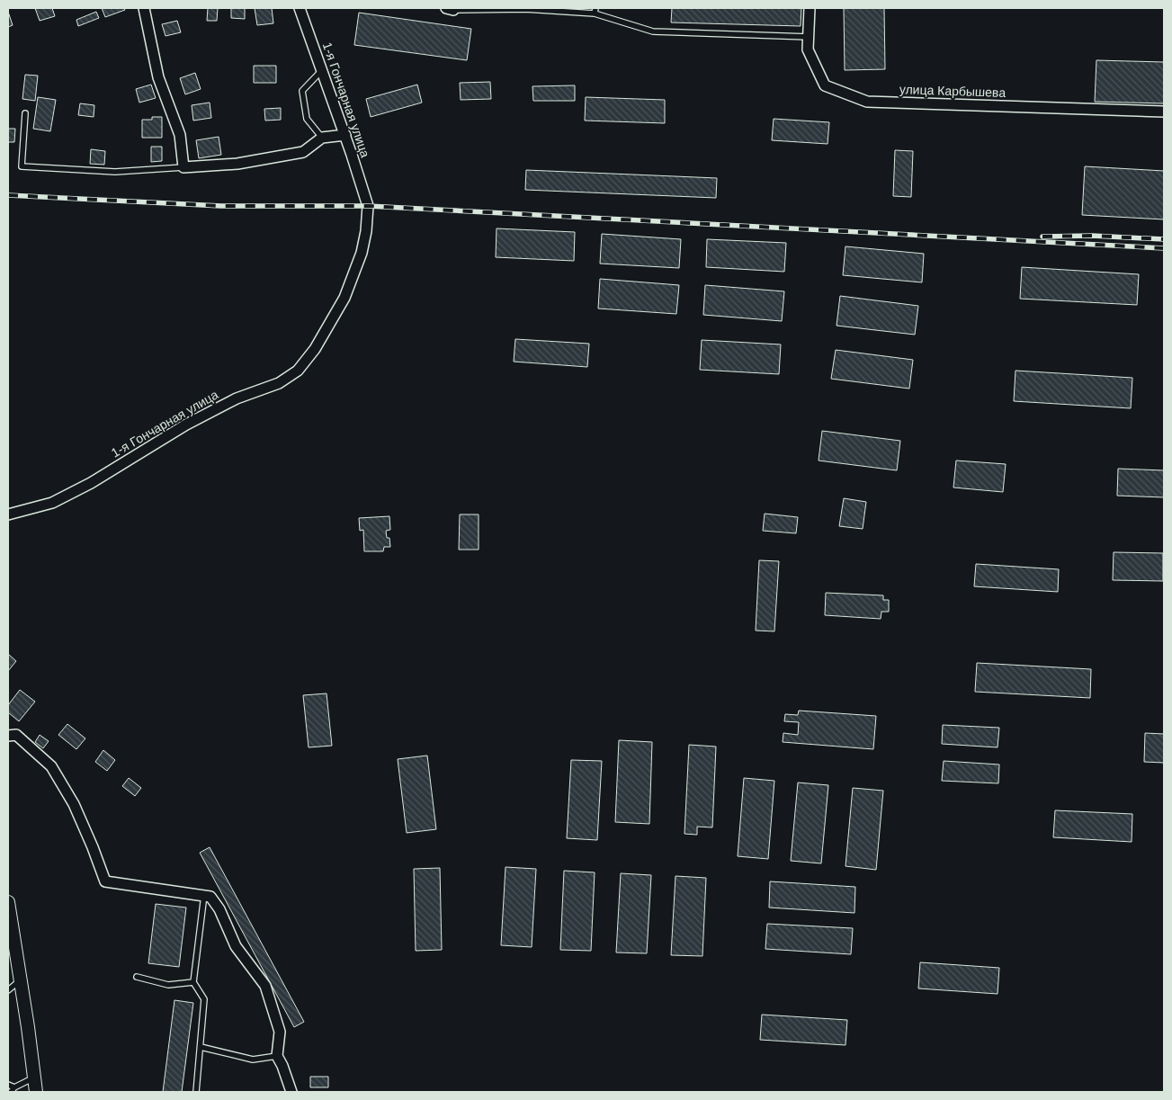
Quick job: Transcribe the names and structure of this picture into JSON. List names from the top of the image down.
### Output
{
  "streets": {
    "street": ["улица Карбышева", "1-я Гончарная улица"]
  }
}
